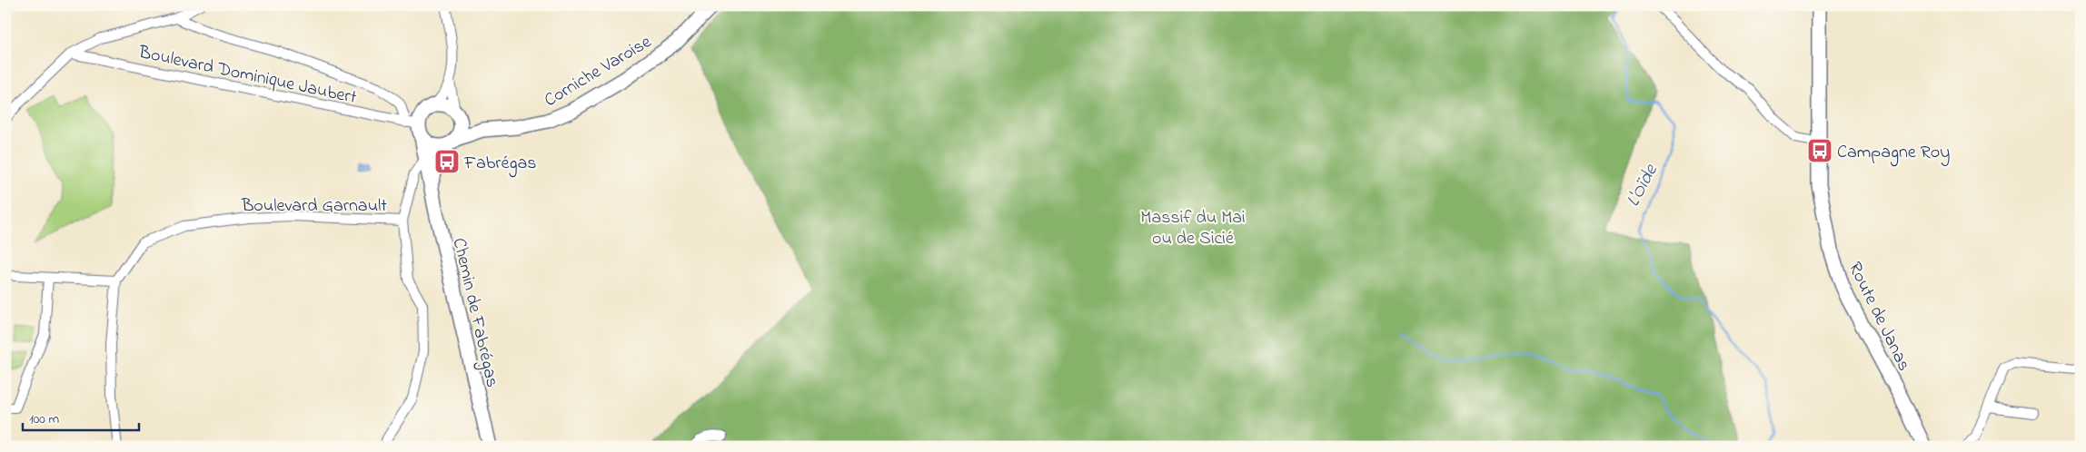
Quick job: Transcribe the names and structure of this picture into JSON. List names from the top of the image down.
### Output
{
  "streets": {
    "street": [
      "Corniche Varoise",
      "Boulevard Dominique Jaubert",
      "Boulevard Garnault",
      "Chemin de Fabrégas",
      "Route de Janas"
    ]
  },
  "crossings": [
    ["Corniche Varoise", "Boulevard Dominique Jaubert"],
    ["Corniche Varoise", "Chemin de Fabrégas"],
    ["Boulevard Dominique Jaubert", "Chemin de Fabrégas"]
  ],
  "water": ["L'Oïde"],
  "parks": ["Massif du Mai ou de Sicié"],
  "places": {
    "bus stop": ["Campagne Roy", "Fabrégas"]
  },
  "scale_bar": "100 m"
}
